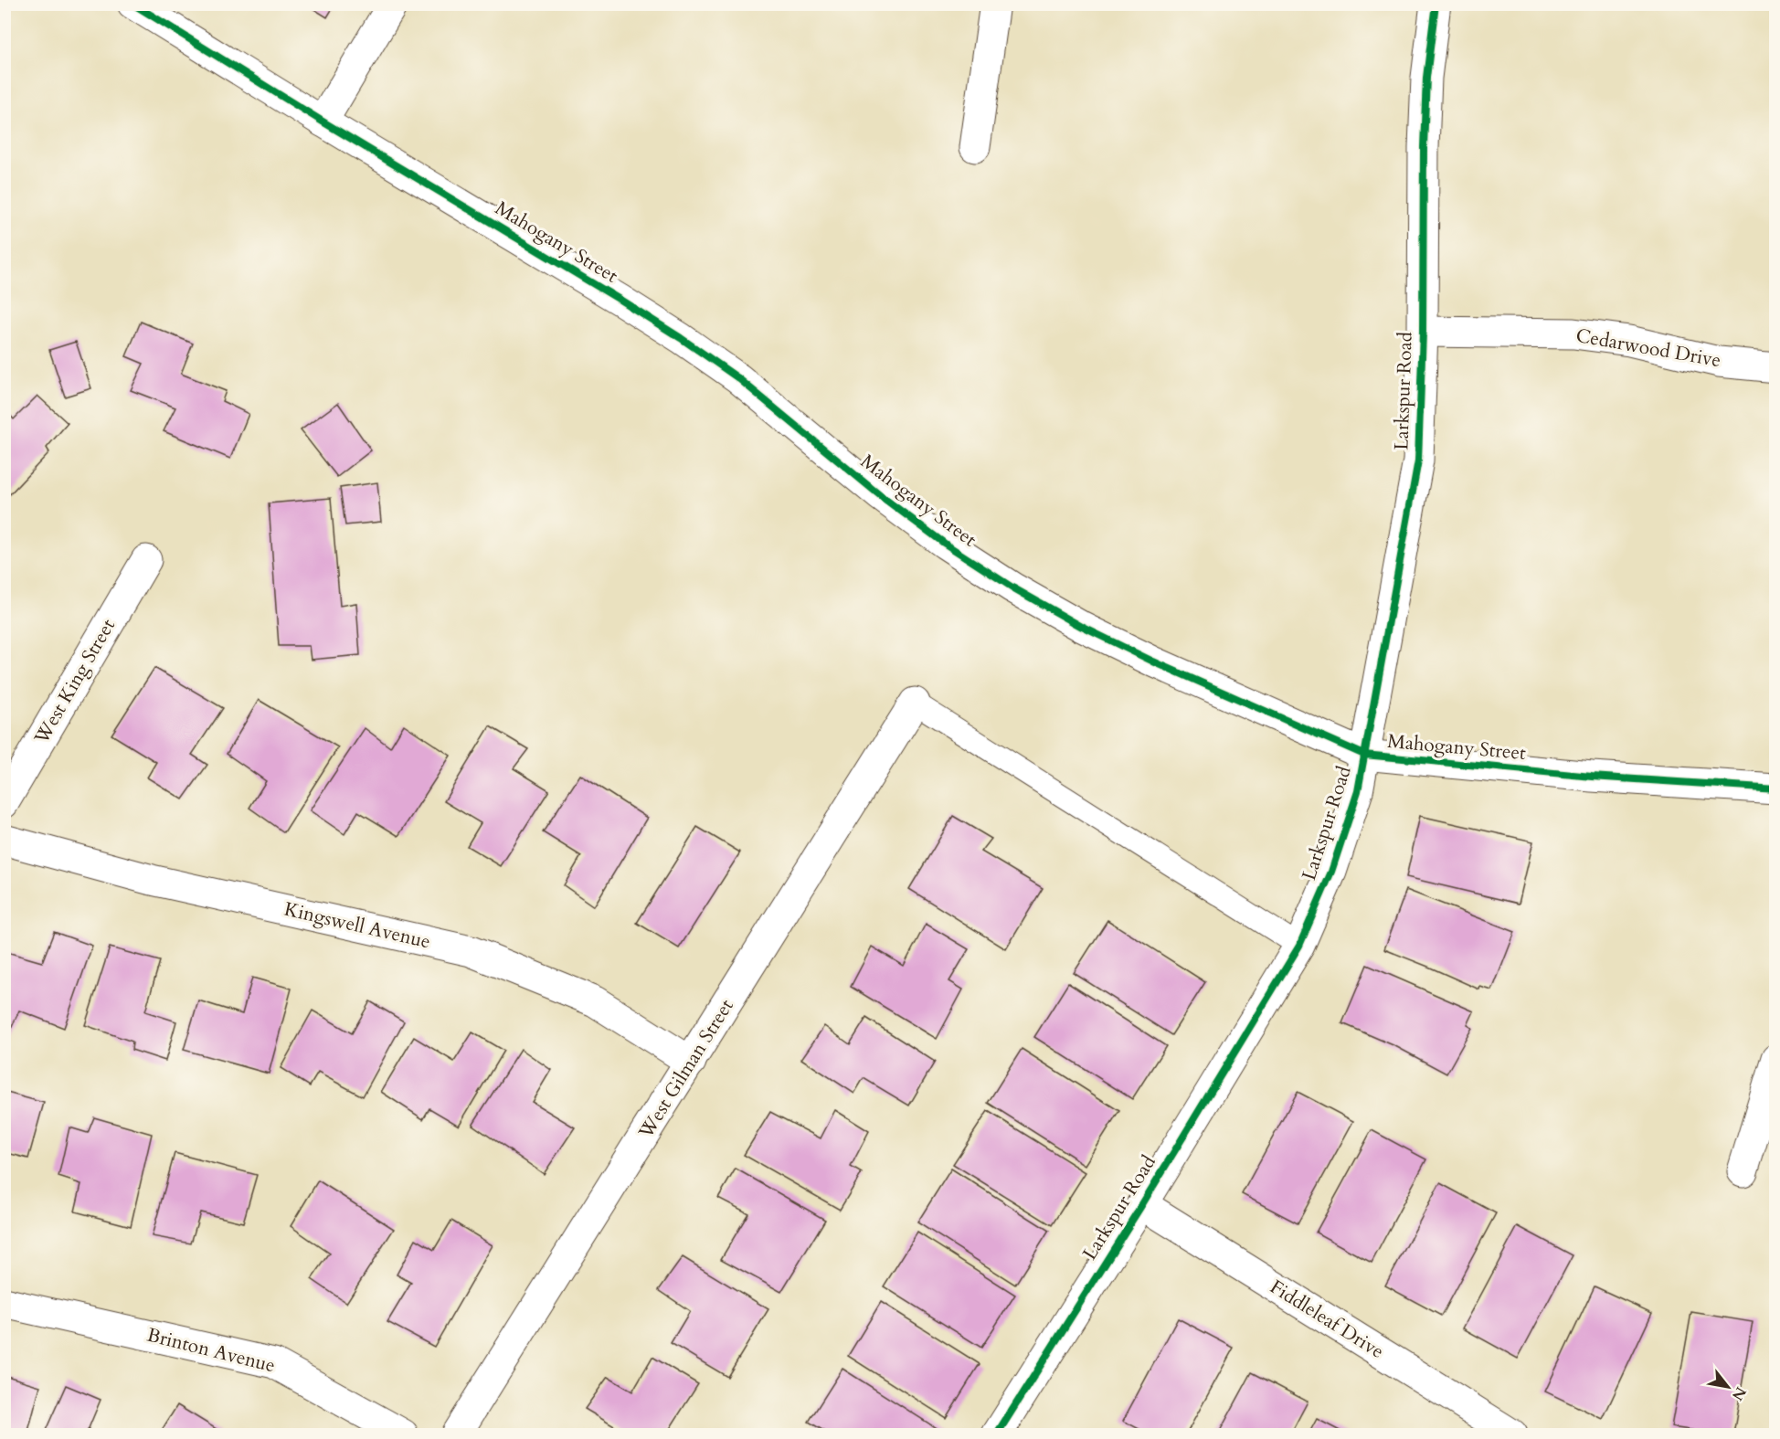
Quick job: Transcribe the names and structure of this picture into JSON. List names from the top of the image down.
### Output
{
  "streets": {
    "street": [
      "Mahogany Street",
      "Cedarwood Drive",
      "Larkspur Road",
      "West King Street",
      "Kingswell Avenue",
      "West Gilman Street",
      "Fiddleleaf Drive",
      "Brinton Avenue"
    ]
  },
  "crossings": [
    ["Mahogany Street", "Larkspur Road"],
    ["Cedarwood Drive", "Larkspur Road"],
    ["Larkspur Road", "Fiddleleaf Drive"],
    ["Kingswell Avenue", "West Gilman Street"]
  ],
  "north": "bottom right"
}
